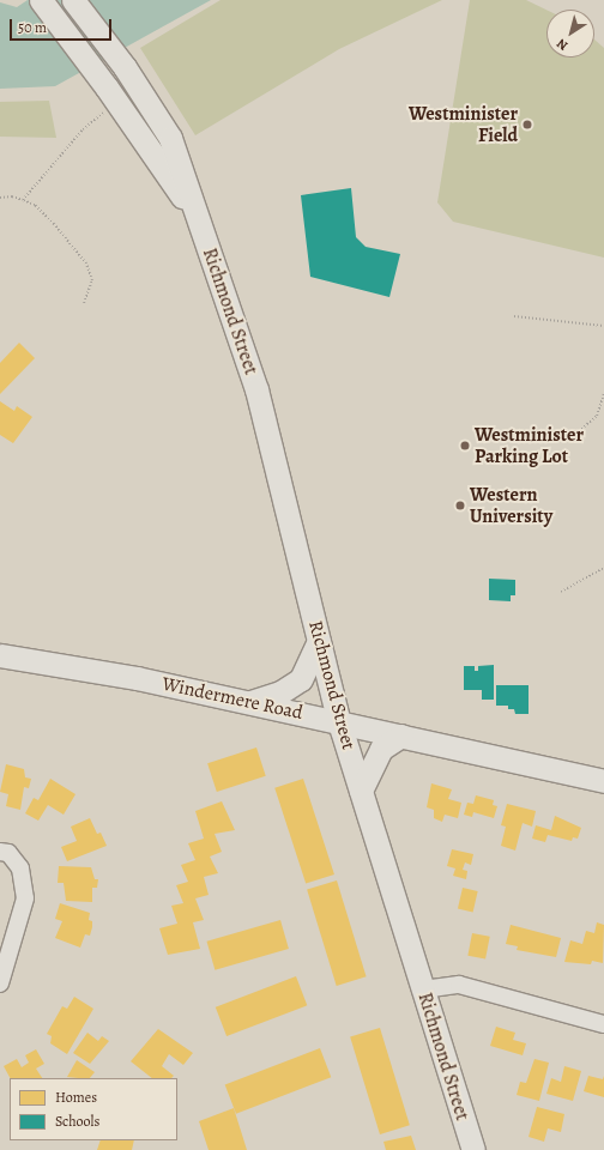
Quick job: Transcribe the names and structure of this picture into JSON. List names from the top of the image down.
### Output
{
  "streets": {
    "main road": ["Richmond Street", "Windermere Road"]
  },
  "crossings": [
    ["Richmond Street", "Windermere Road"]
  ],
  "places": ["Westminister Field", "Westminister Parking Lot", "Western University"],
  "legend": ["Homes", "Schools"],
  "scale_bar": "50 m",
  "north": "bottom left"
}
